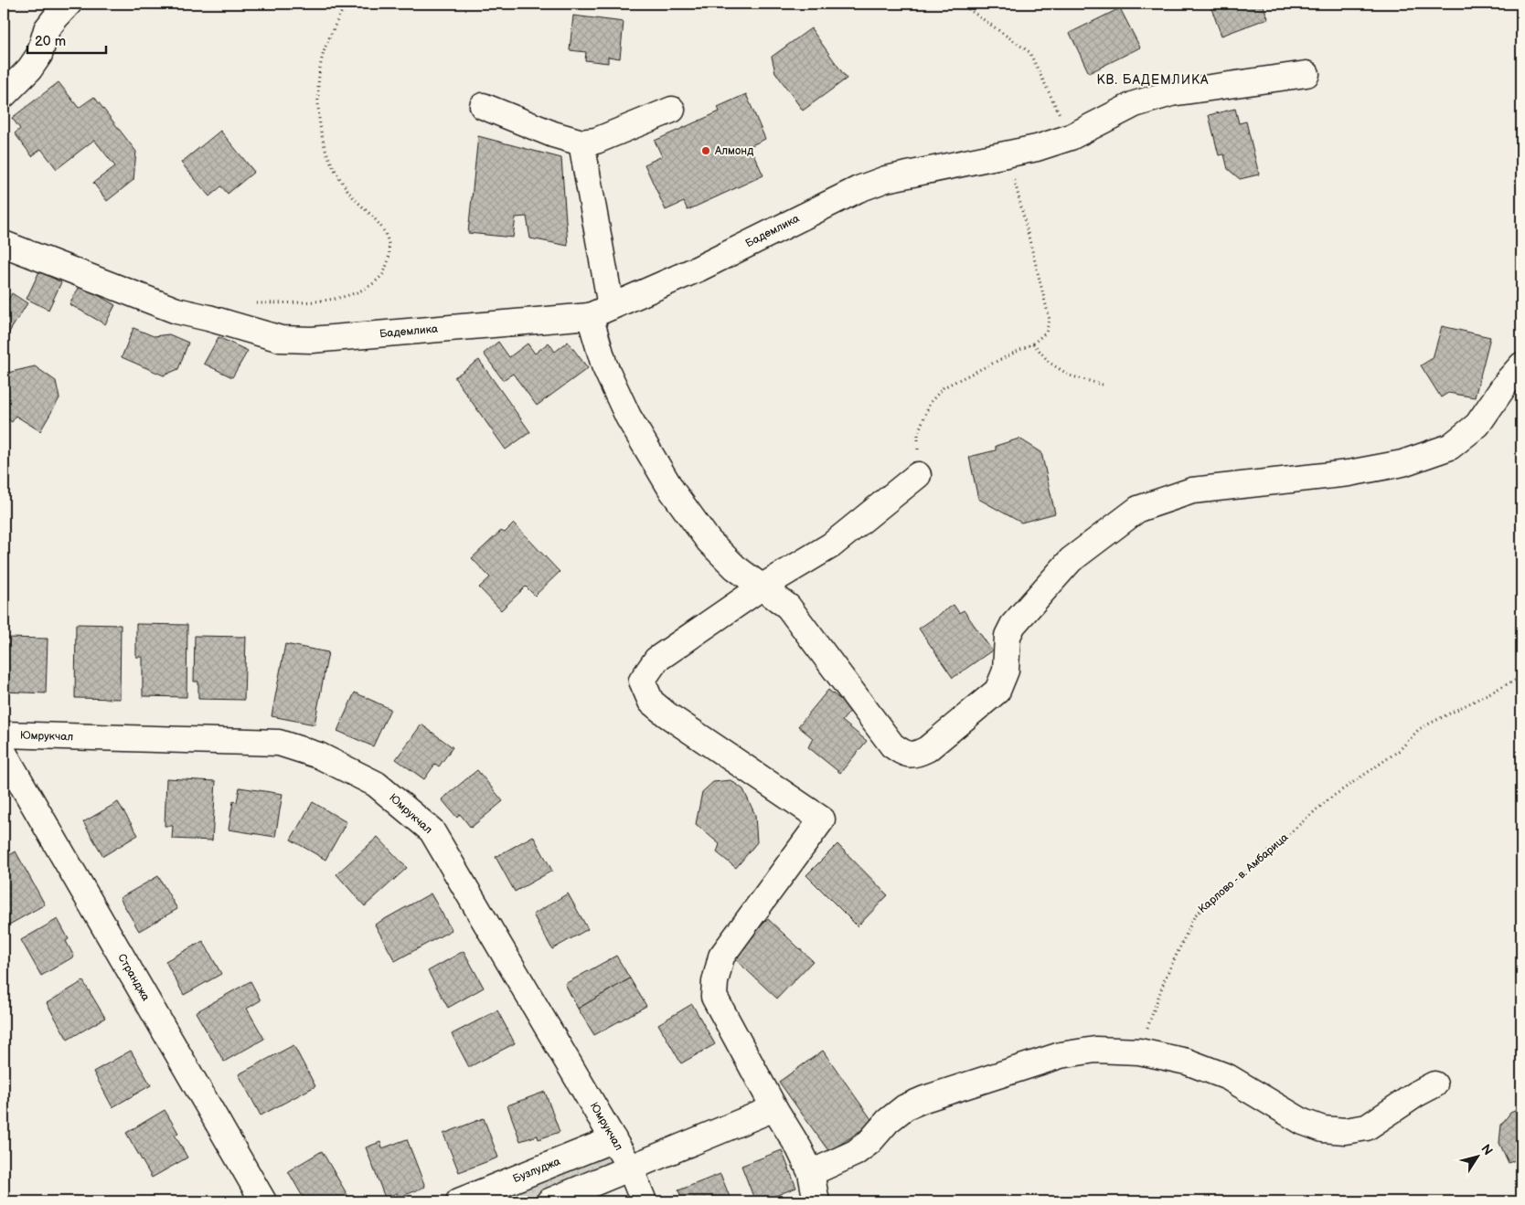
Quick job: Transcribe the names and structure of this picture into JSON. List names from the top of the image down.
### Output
{
  "streets": {
    "street": [
      "Бадемлика",
      "Юмрукчал",
      "Странджа",
      "Бузлуджа"
    ],
    "path": ["Карлово - в. Амбарица"]
  },
  "crossings": [
    ["Юмрукчал", "Бузлуджа"]
  ],
  "districts": ["КВ. БАДЕМЛИКА"],
  "places": ["Алмонд"],
  "scale_bar": "20 m",
  "north": "top right"
}
